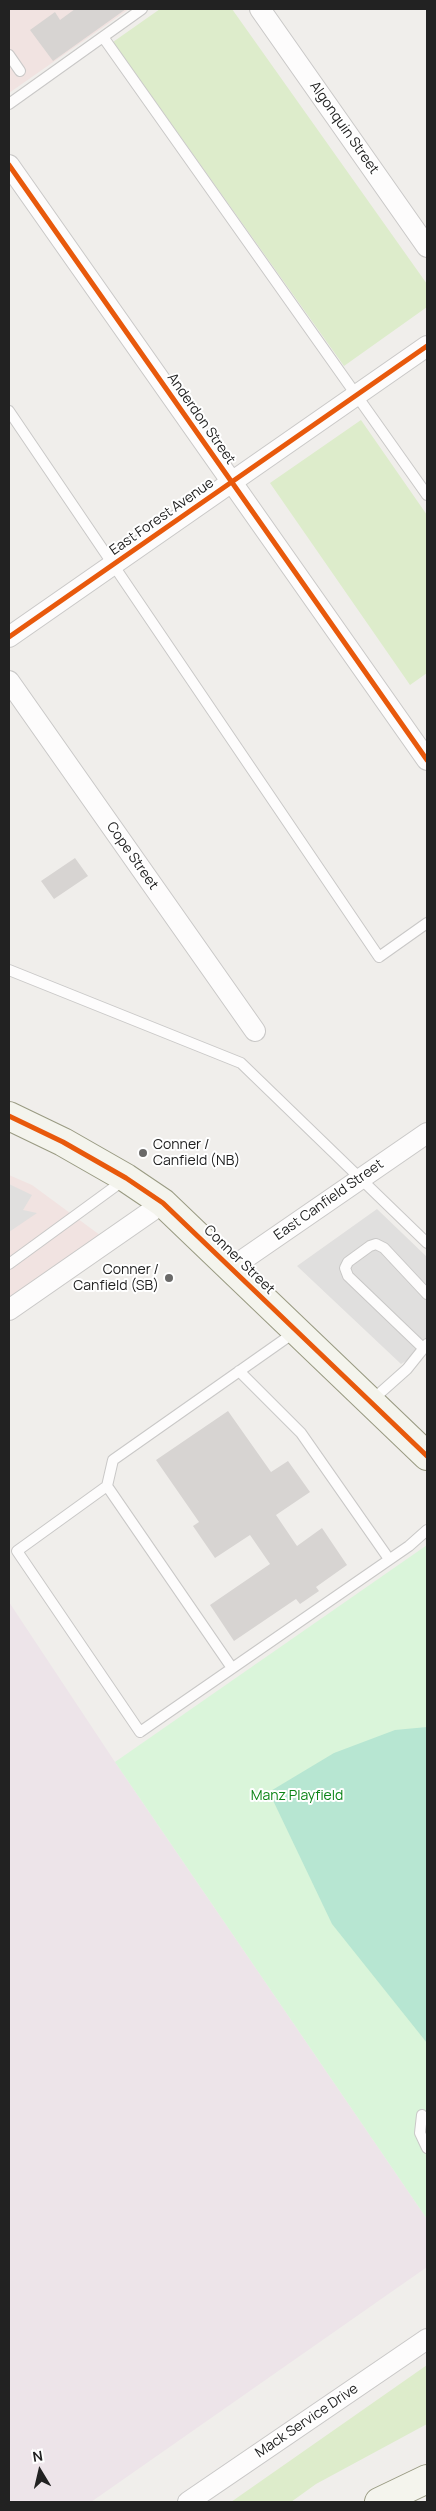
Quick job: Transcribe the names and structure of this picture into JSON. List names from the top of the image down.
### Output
{
  "streets": {
    "main road": ["Conner Street"],
    "street": [
      "Algonquin Street",
      "Anderdon Street",
      "East Forest Avenue",
      "Cope Street",
      "East Canfield Street",
      "Mack Service Drive"
    ]
  },
  "crossings": [
    ["Anderdon Street", "East Forest Avenue"],
    ["East Canfield Street", "Conner Street"]
  ],
  "parks": ["Manz Playfield"],
  "places": ["Conner / Canfield (NB)", "Conner / Canfield (SB)"],
  "north": "top"
}
